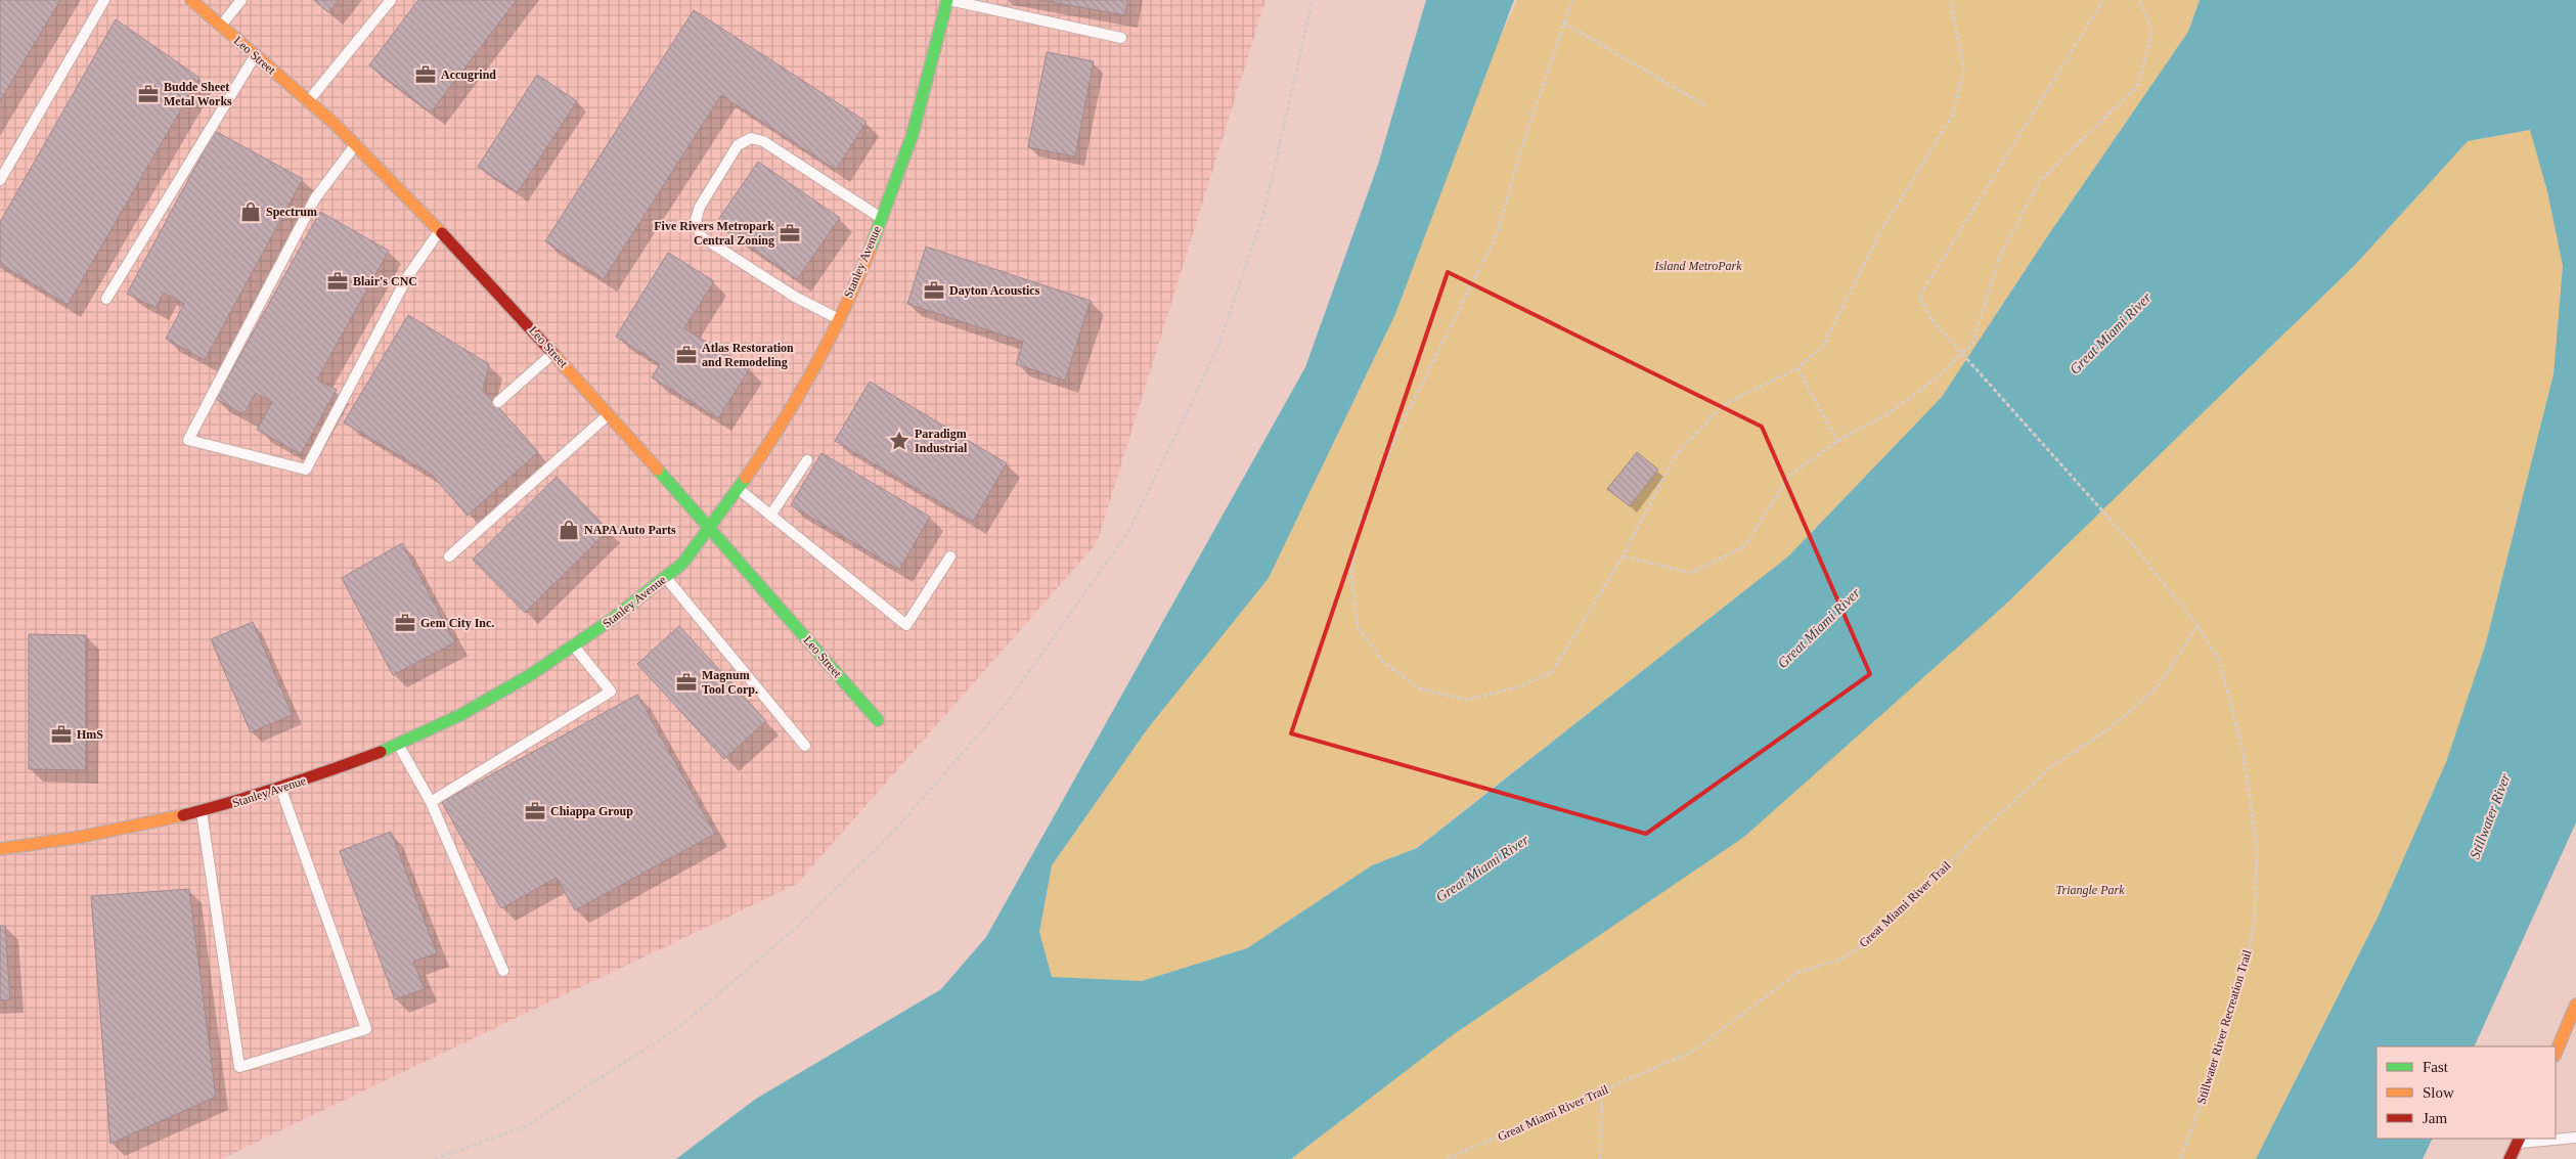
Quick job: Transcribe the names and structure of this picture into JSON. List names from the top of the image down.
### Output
{
  "streets": {
    "street": ["Leo Street", "Stanley Avenue"],
    "path": ["Great Miami River Trail", "Stillwater River Recreation Trail"]
  },
  "crossings": [
    ["Leo Street", "Stanley Avenue"],
    ["Great Miami River Trail", "Stillwater River Recreation Trail"]
  ],
  "water": ["Great Miami River", "Stillwater River"],
  "parks": ["Island MetroPark", "Triangle Park"],
  "places": {
    "office": [
      "Accugrind",
      "Budde Sheet Metal Works",
      "Five Rivers Metropark Central Zoning",
      "Blair's CNC",
      "Dayton Acoustics",
      "Atlas Restoration and Remodeling",
      "Gem City Inc.",
      "Magnum Tool Corp.",
      "HmS",
      "Chiappa Group"
    ],
    "shop": ["Spectrum", "NAPA Auto Parts"],
    "place": ["Paradigm Industrial"]
  },
  "legend": ["Fast", "Slow", "Jam"]
}
